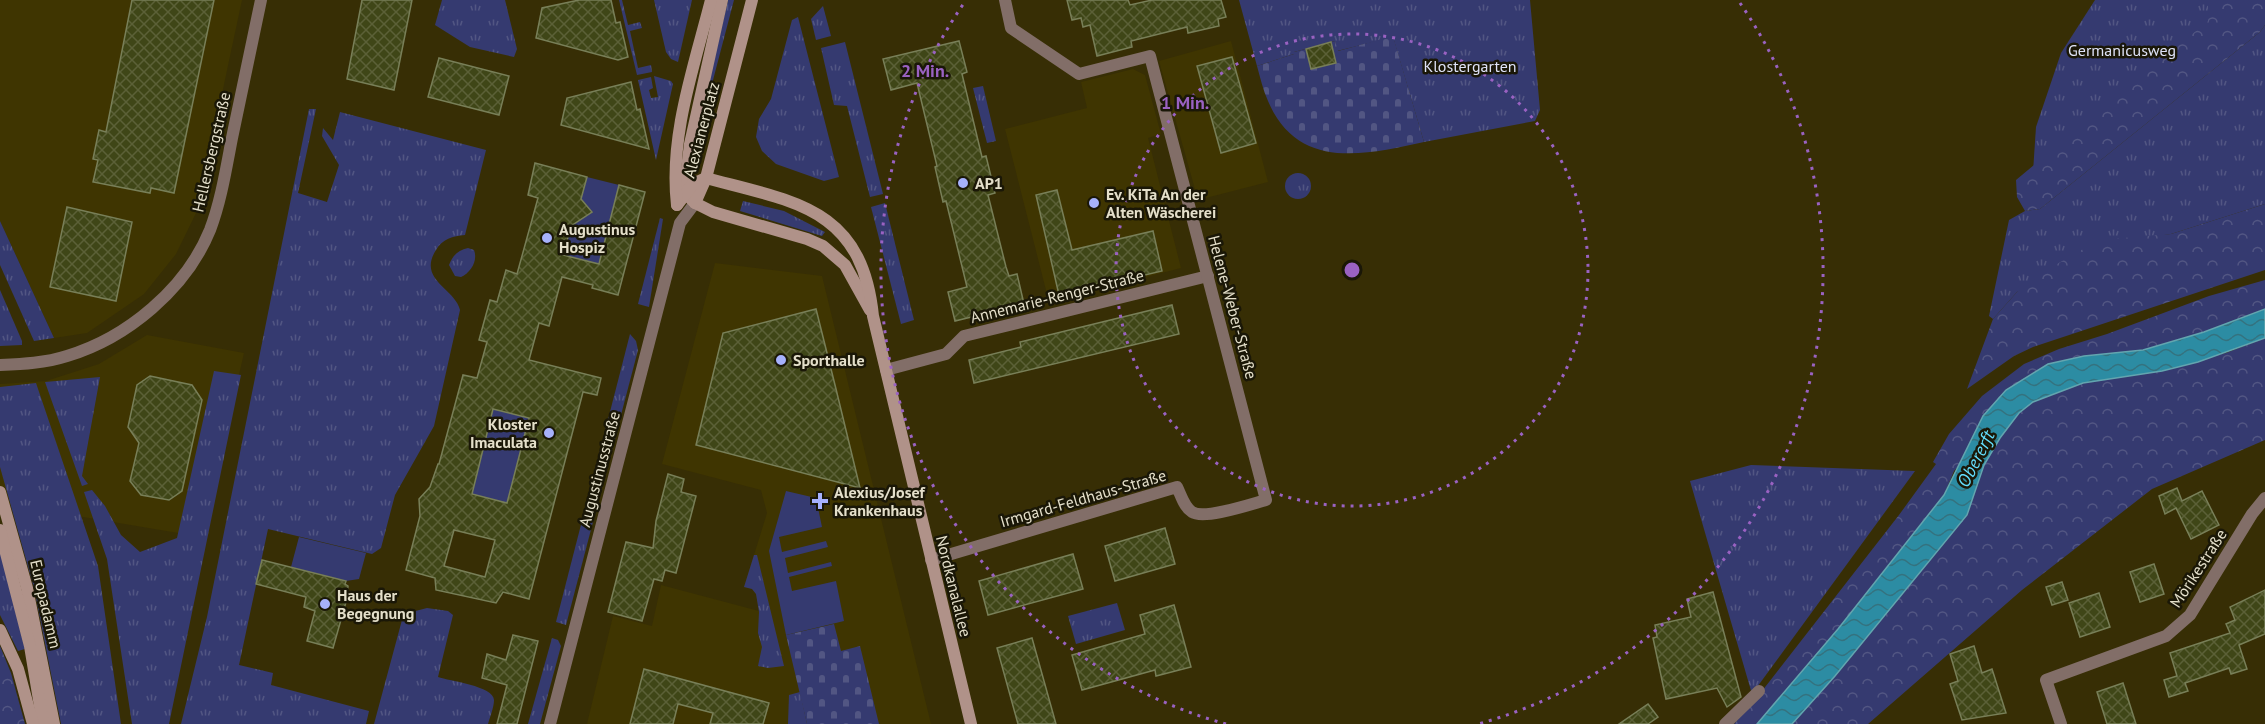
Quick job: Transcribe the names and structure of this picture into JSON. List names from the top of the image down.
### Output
{
  "streets": {
    "main road": ["Alexianerplatz", "Nordkanalallee", "Europadamm"],
    "street": [
      "Hellersbergstraße",
      "Annemarie-Renger-Straße",
      "Helene-Weber-Straße",
      "Augustinusstraße",
      "Irmgard-Feldhaus-Straße",
      "Mörikestraße"
    ]
  },
  "crossings": [
    ["Alexianerplatz", "Augustinusstraße"],
    ["Alexianerplatz", "Nordkanalallee"],
    ["Annemarie-Renger-Straße", "Helene-Weber-Straße"],
    ["Annemarie-Renger-Straße", "Nordkanalallee"],
    ["Helene-Weber-Straße", "Irmgard-Feldhaus-Straße"],
    ["Augustinusstraße", "Nordkanalallee"],
    ["Irmgard-Feldhaus-Straße", "Nordkanalallee"]
  ],
  "water": ["Obererft"],
  "parks": ["Germanicusweg", "Klostergarten"],
  "places": {
    "other": [
      "AP1",
      "Ev. KiTa An der Alten Wäscherei",
      "Augustinus Hospiz",
      "Sporthalle",
      "Kloster Imaculata",
      "Haus der Begegnung"
    ],
    "health": ["Alexius/Josef Krankenhaus"]
  },
  "rings": ["2 Min.", "1 Min."]
}
